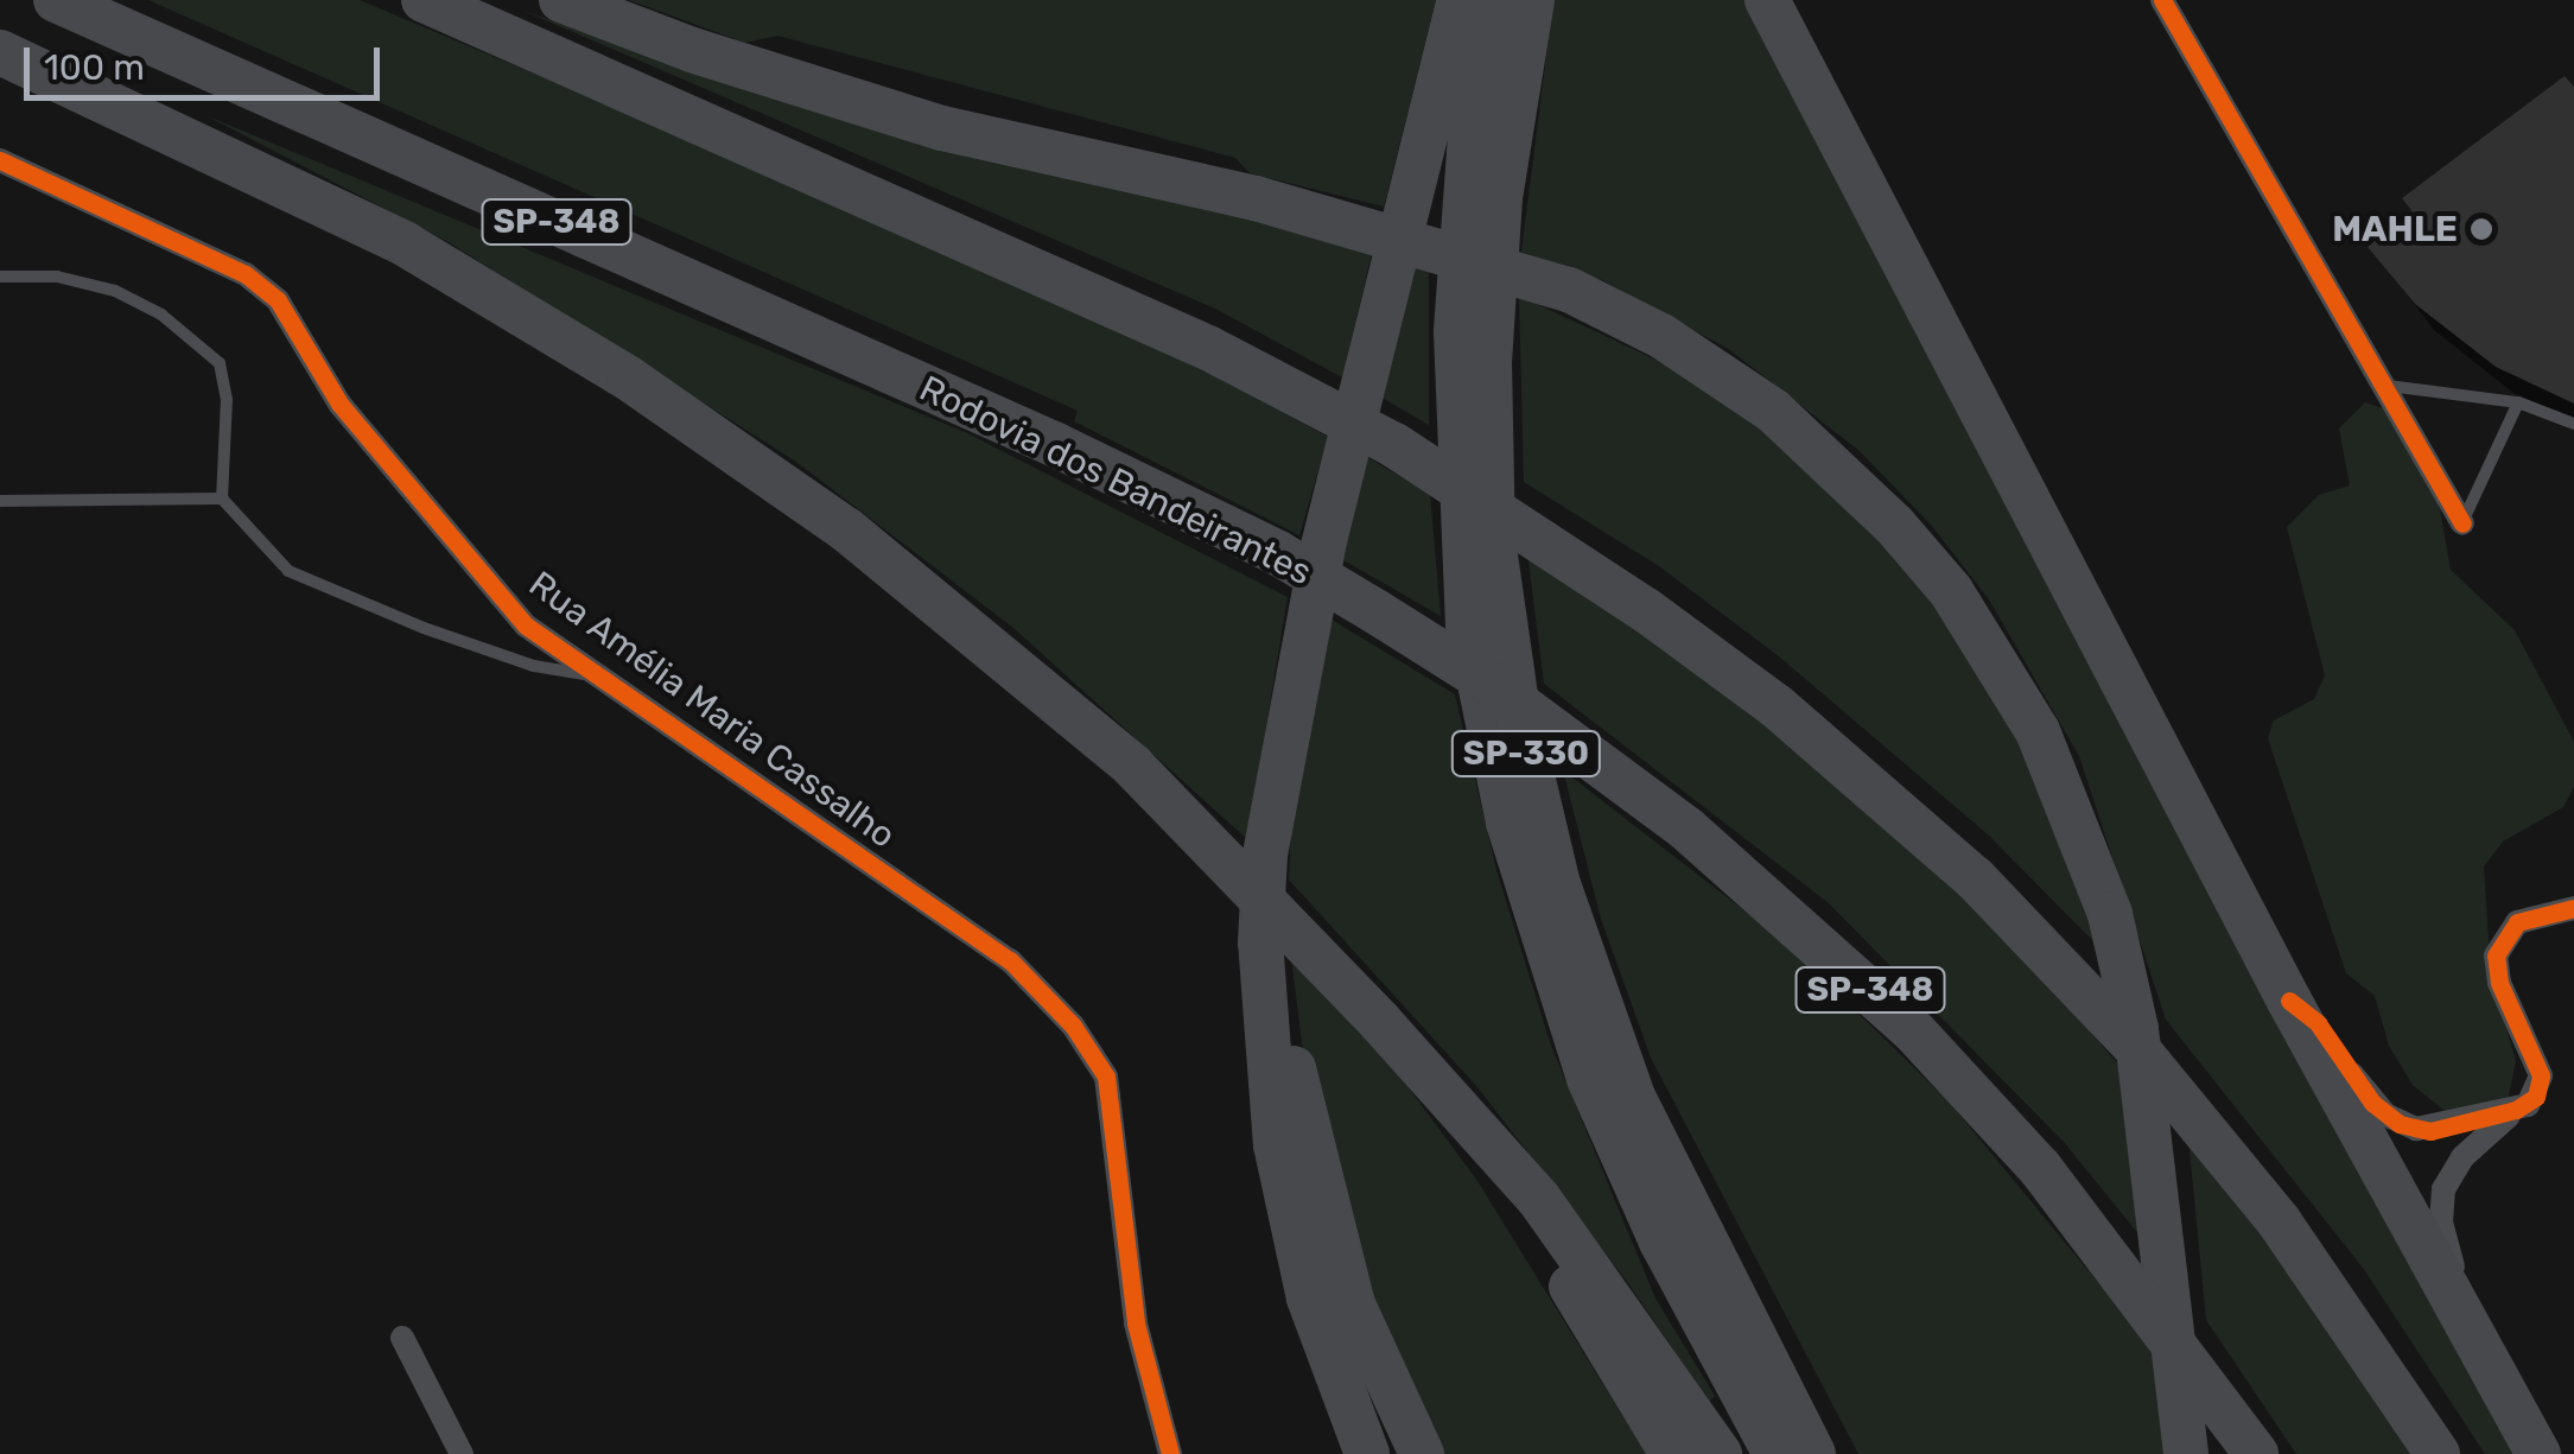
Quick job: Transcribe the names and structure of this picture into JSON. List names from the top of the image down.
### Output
{
  "streets": {
    "highway": ["SP-348", "Rodovia dos Bandeirantes", "SP-330"],
    "street": ["Rua Amélia Maria Cassalho"]
  },
  "places": ["MAHLE"],
  "scale_bar": "100 m"
}
